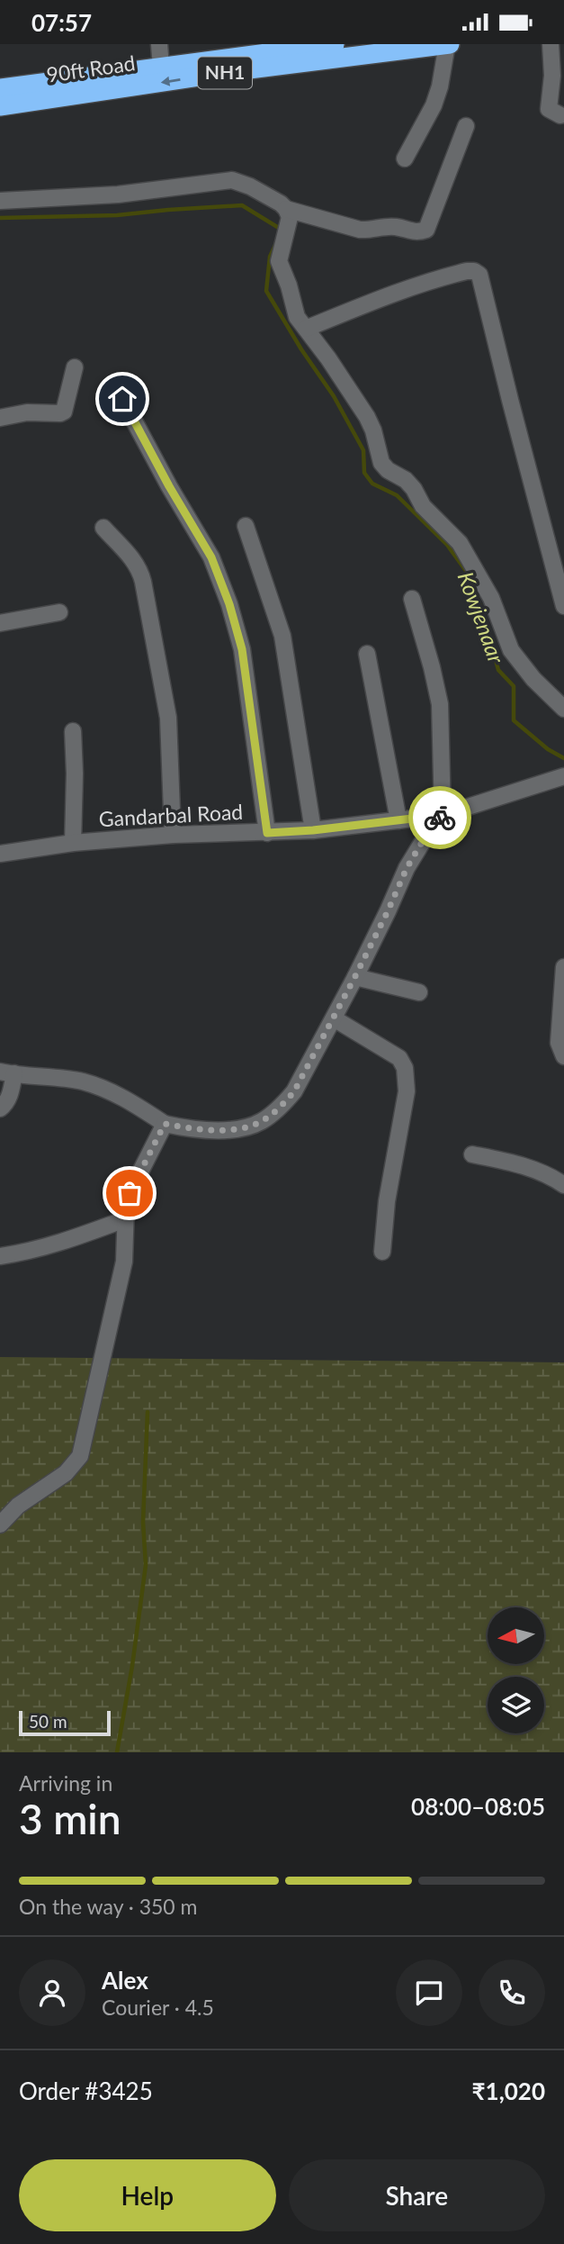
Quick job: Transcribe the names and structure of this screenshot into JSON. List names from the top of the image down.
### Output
{
  "streets": {
    "highway": ["90ft Road", "NH1"],
    "street": ["Gandarbal Road"]
  },
  "water": ["Kowjenaar"],
  "scale_bar": "50 m",
  "north": "left",
  "page": {
    "status": "07:57",
    "scale": "50 m",
    "heading": ["3 min", "Arriving in", "08:00–08:05"],
    "panel": [
      "Alex",
      "Courier · 4.5",
      "Order #3425",
      "₹1,020"
    ],
    "bar": "On the way · 350 m",
    "buttons": ["Help", "Share"]
  }
}
